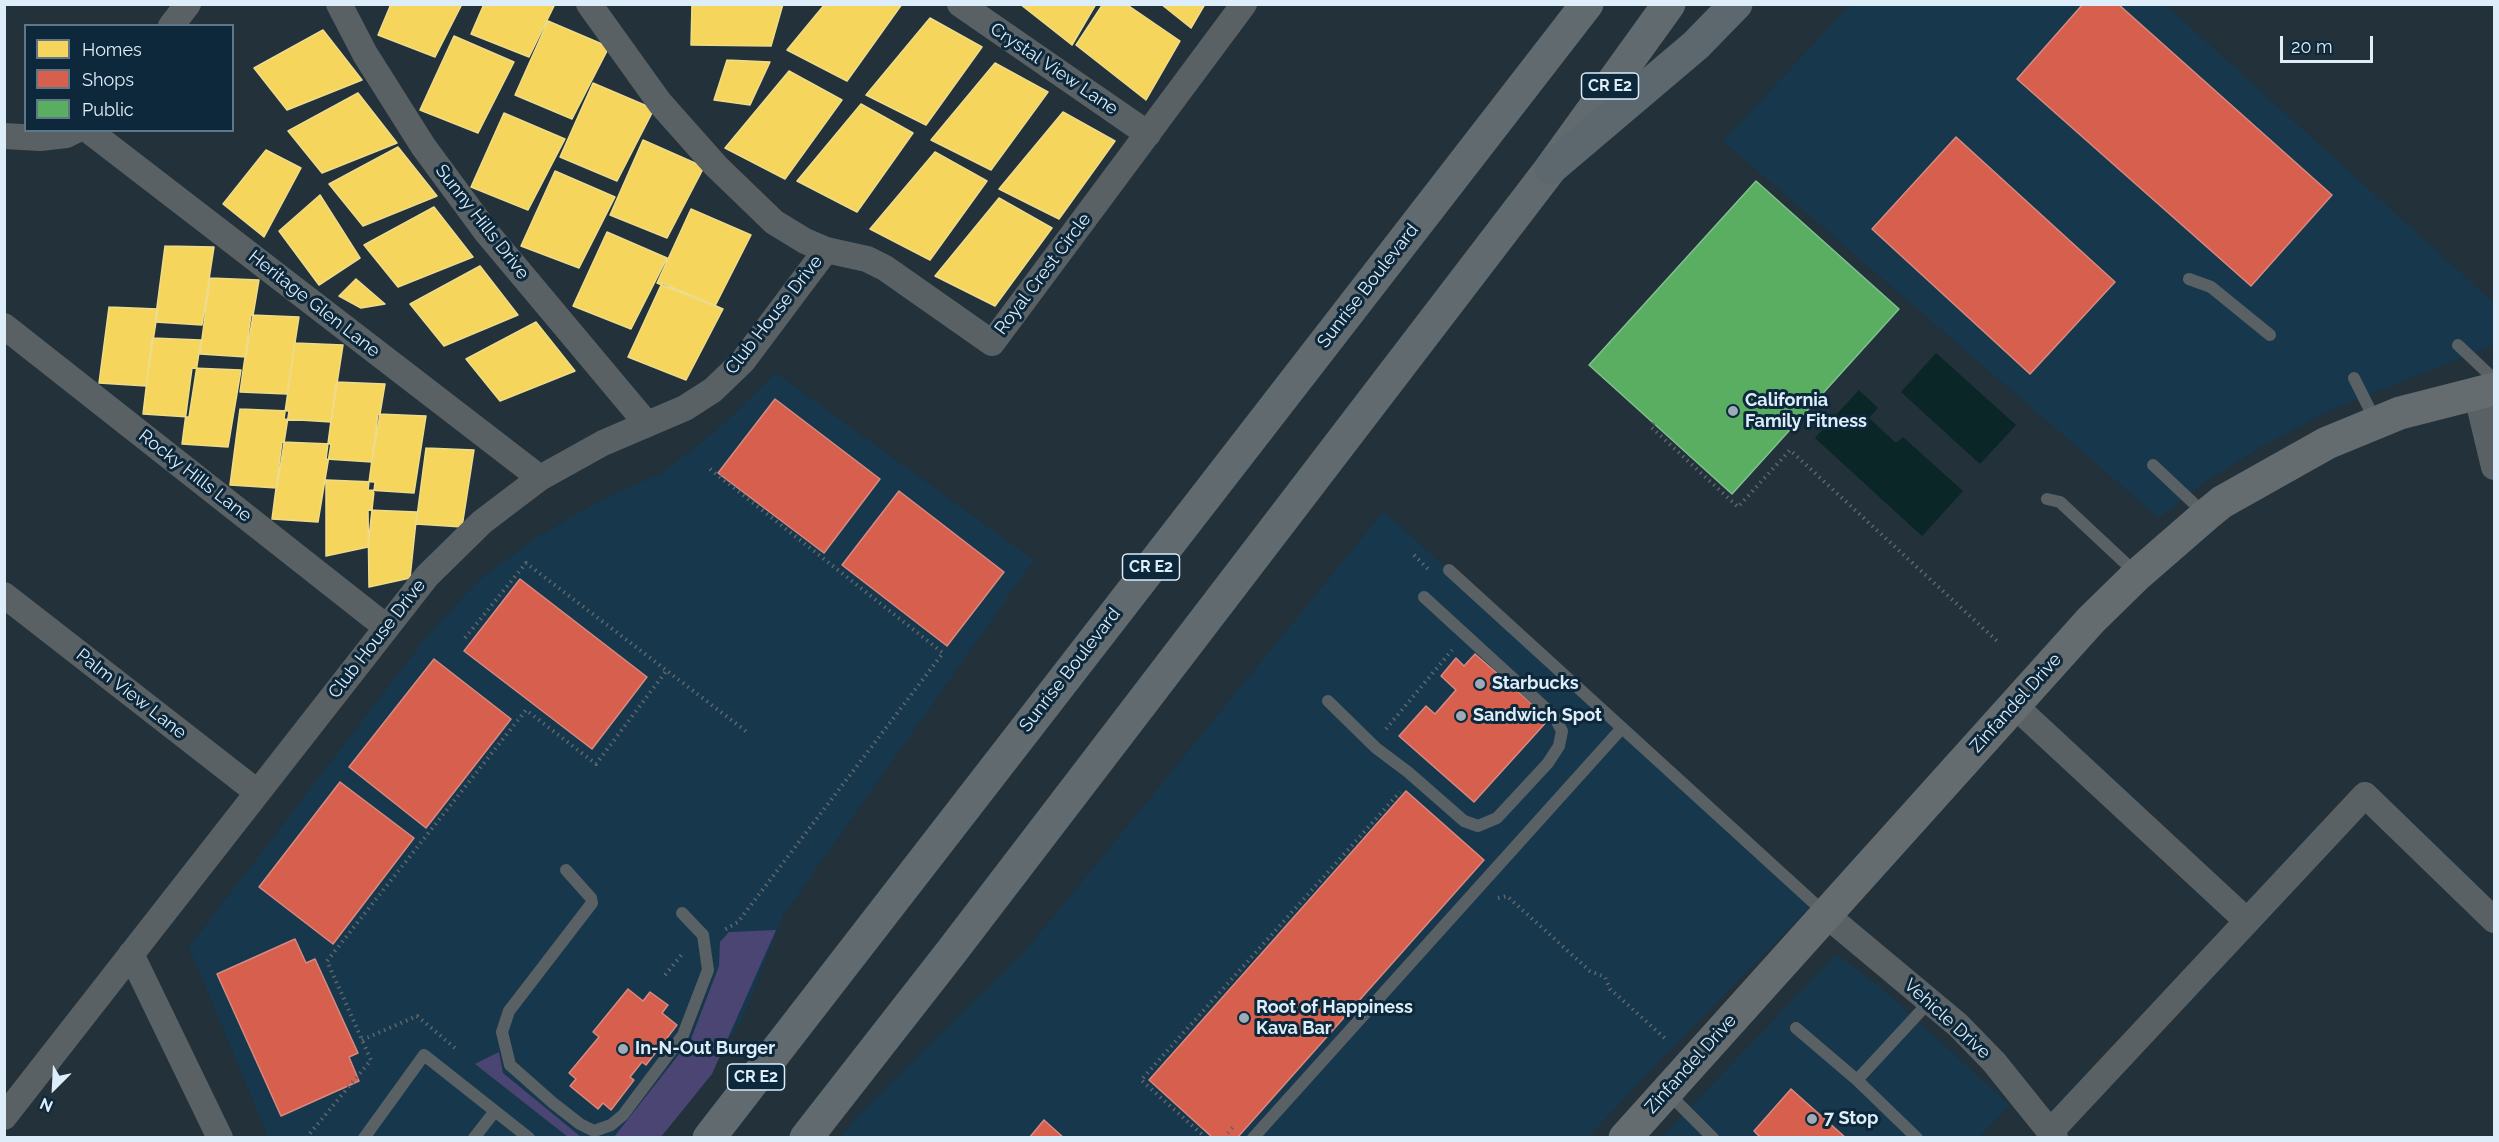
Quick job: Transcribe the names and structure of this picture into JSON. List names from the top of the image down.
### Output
{
  "streets": {
    "main road": ["CR E2", "Sunrise Boulevard"],
    "street": [
      "Crystal View Lane",
      "Sunny Hills Drive",
      "Royal Crest Circle",
      "Heritage Glen Lane",
      "Club House Drive",
      "Rocky Hills Lane",
      "Palm View Lane",
      "Zinfandel Drive",
      "Vehicle Drive"
    ]
  },
  "crossings": [
    ["Crystal View Lane", "Royal Crest Circle"],
    ["Sunny Hills Drive", "Club House Drive"],
    ["Royal Crest Circle", "Club House Drive"],
    ["Heritage Glen Lane", "Club House Drive"],
    ["Club House Drive", "Rocky Hills Lane"],
    ["Club House Drive", "Palm View Lane"],
    ["Zinfandel Drive", "Vehicle Drive"]
  ],
  "places": [
    "California Family Fitness",
    "Starbucks",
    "Sandwich Spot",
    "Root of Happiness Kava Bar",
    "In-N-Out Burger",
    "7 Stop"
  ],
  "legend": ["Homes", "Shops", "Public"],
  "scale_bar": "20 m",
  "north": "bottom left"
}
